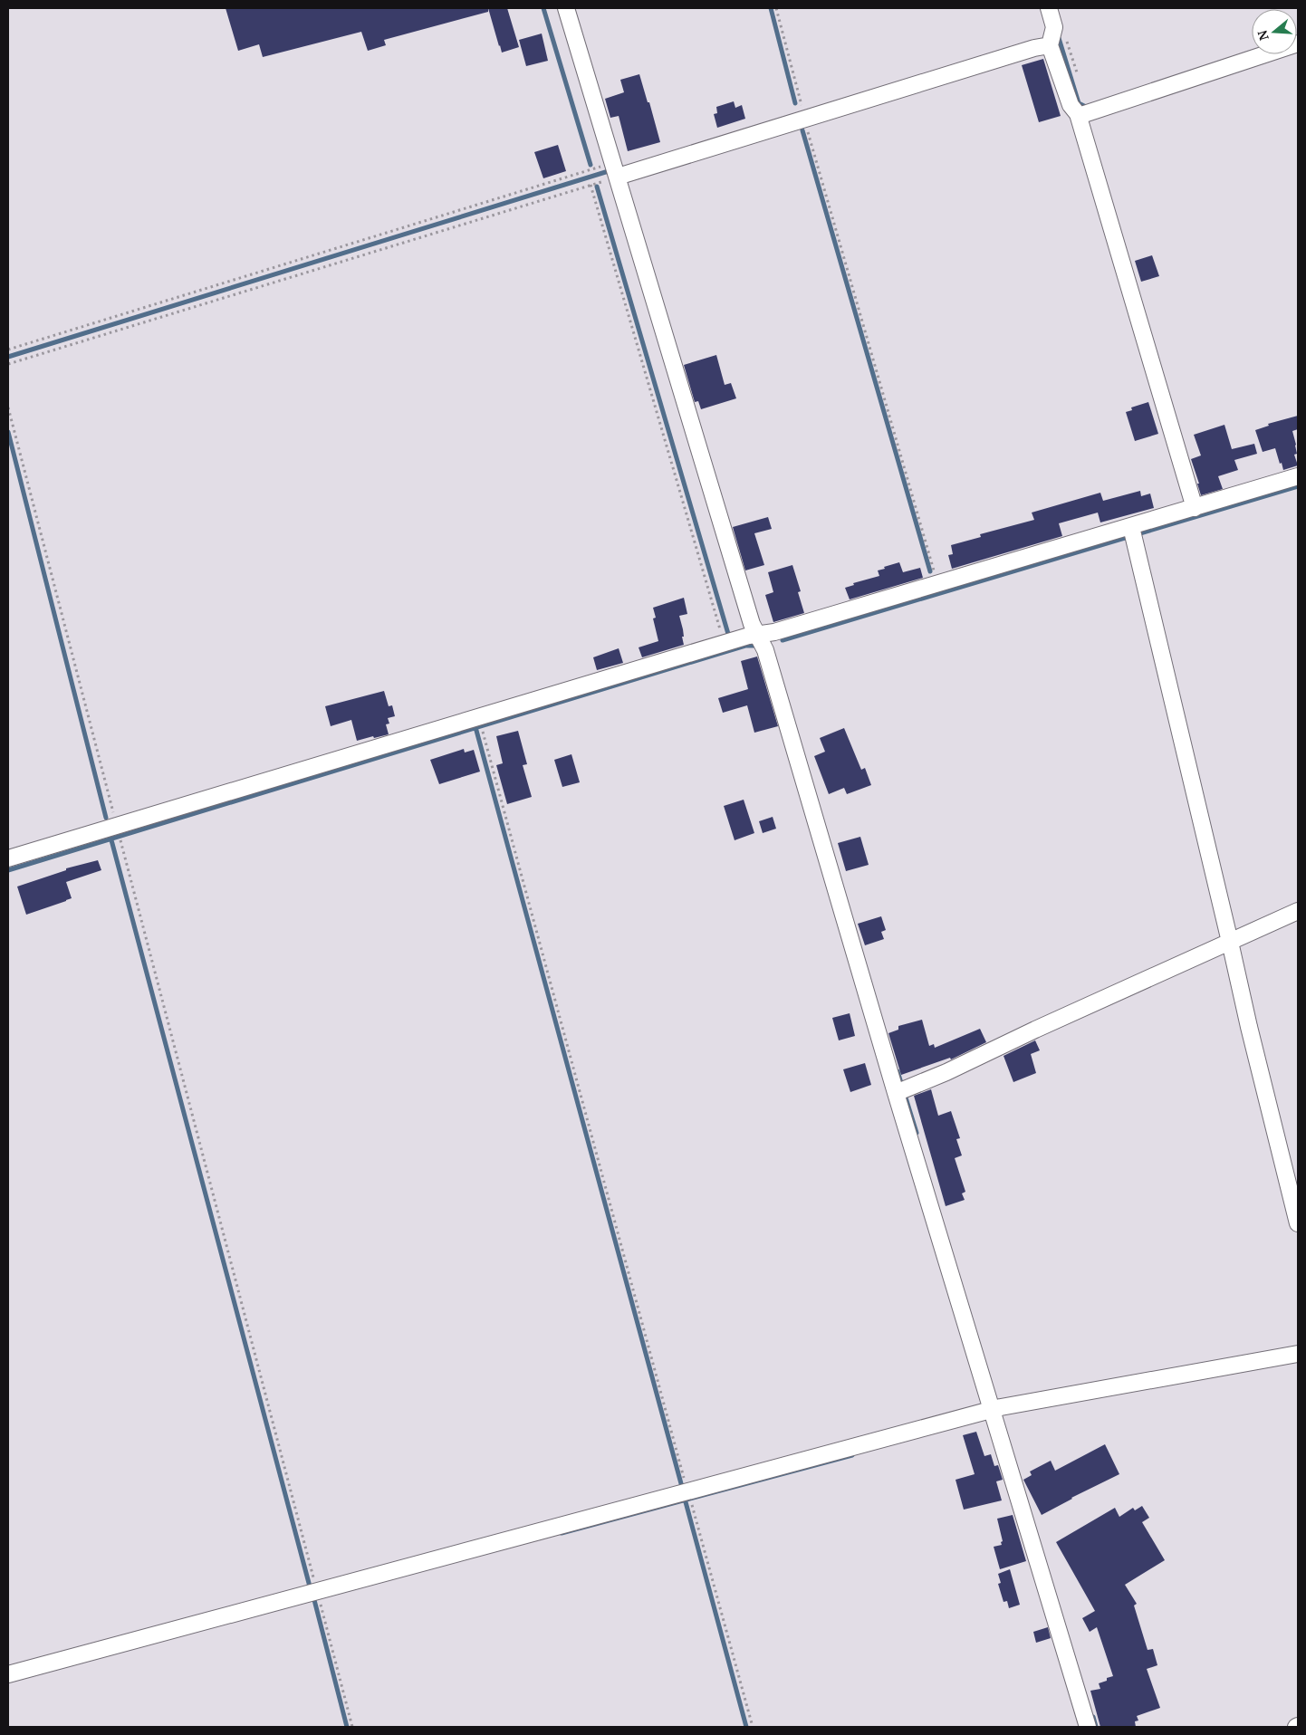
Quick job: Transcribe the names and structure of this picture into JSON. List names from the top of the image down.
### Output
{
  "north": "left"
}
